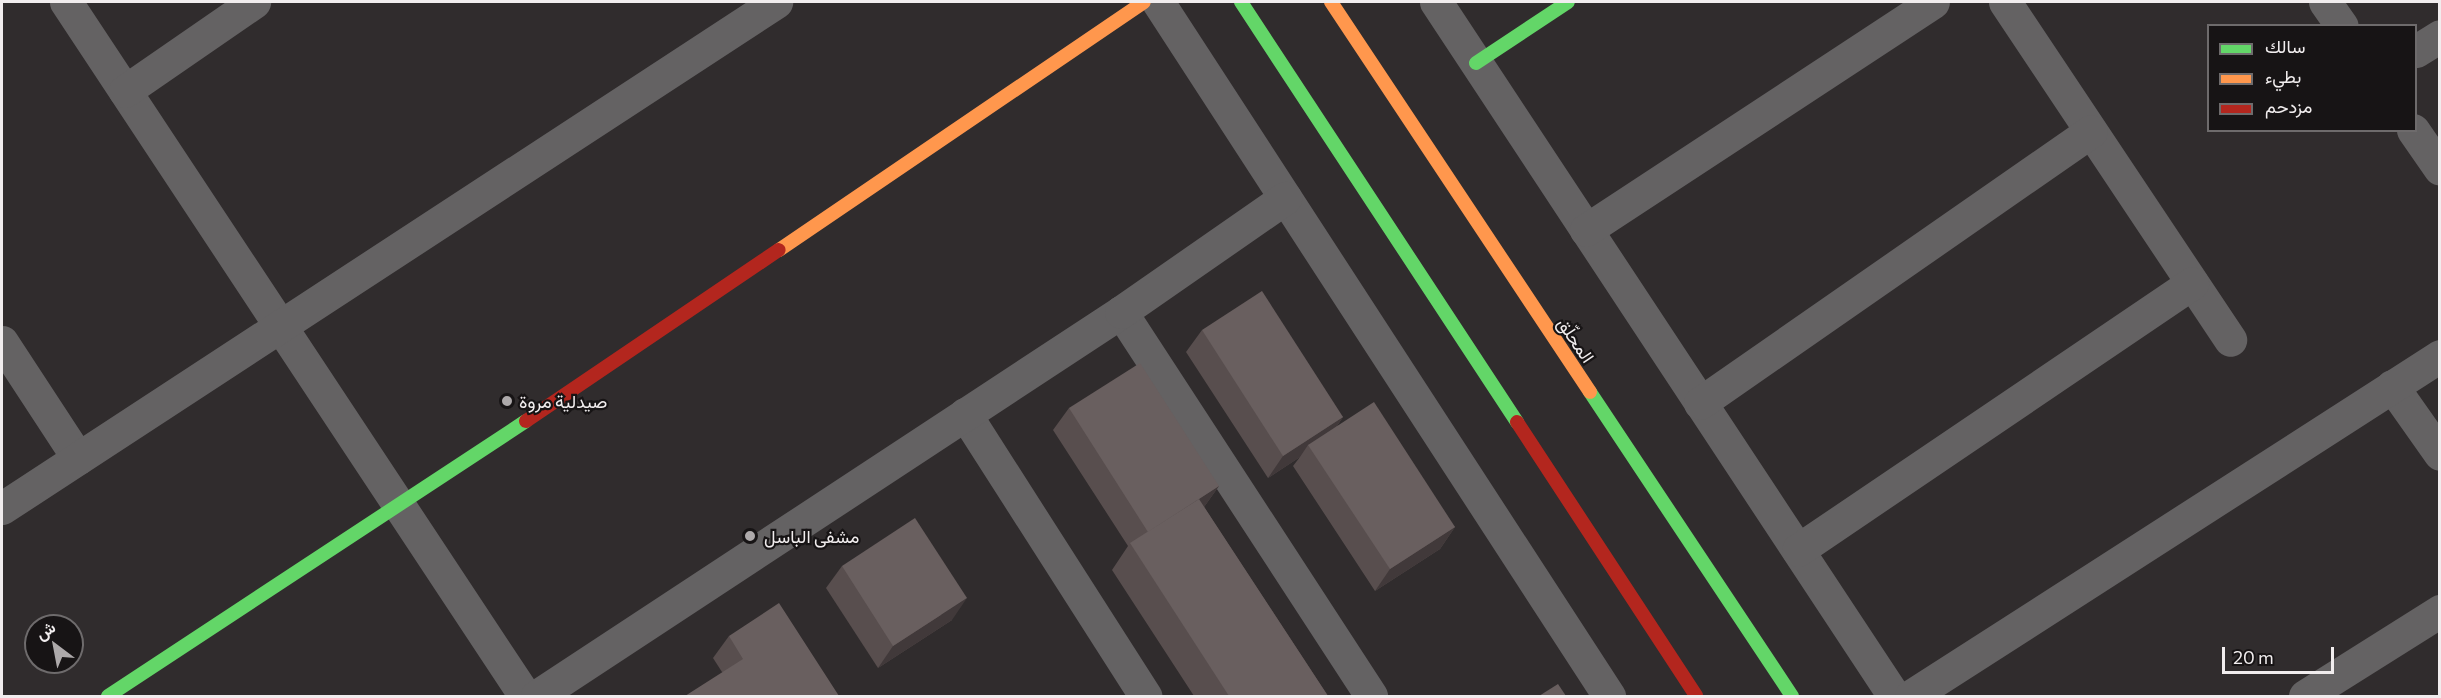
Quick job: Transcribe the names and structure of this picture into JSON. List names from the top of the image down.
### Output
{
  "streets": {
    "main road": ["المحلّق"]
  },
  "places": ["صيدلية مروة", "مشفى الباسل"],
  "legend": ["سالك", "بطيء", "مزدحم"],
  "scale_bar": "20 m",
  "north": "top left"
}
